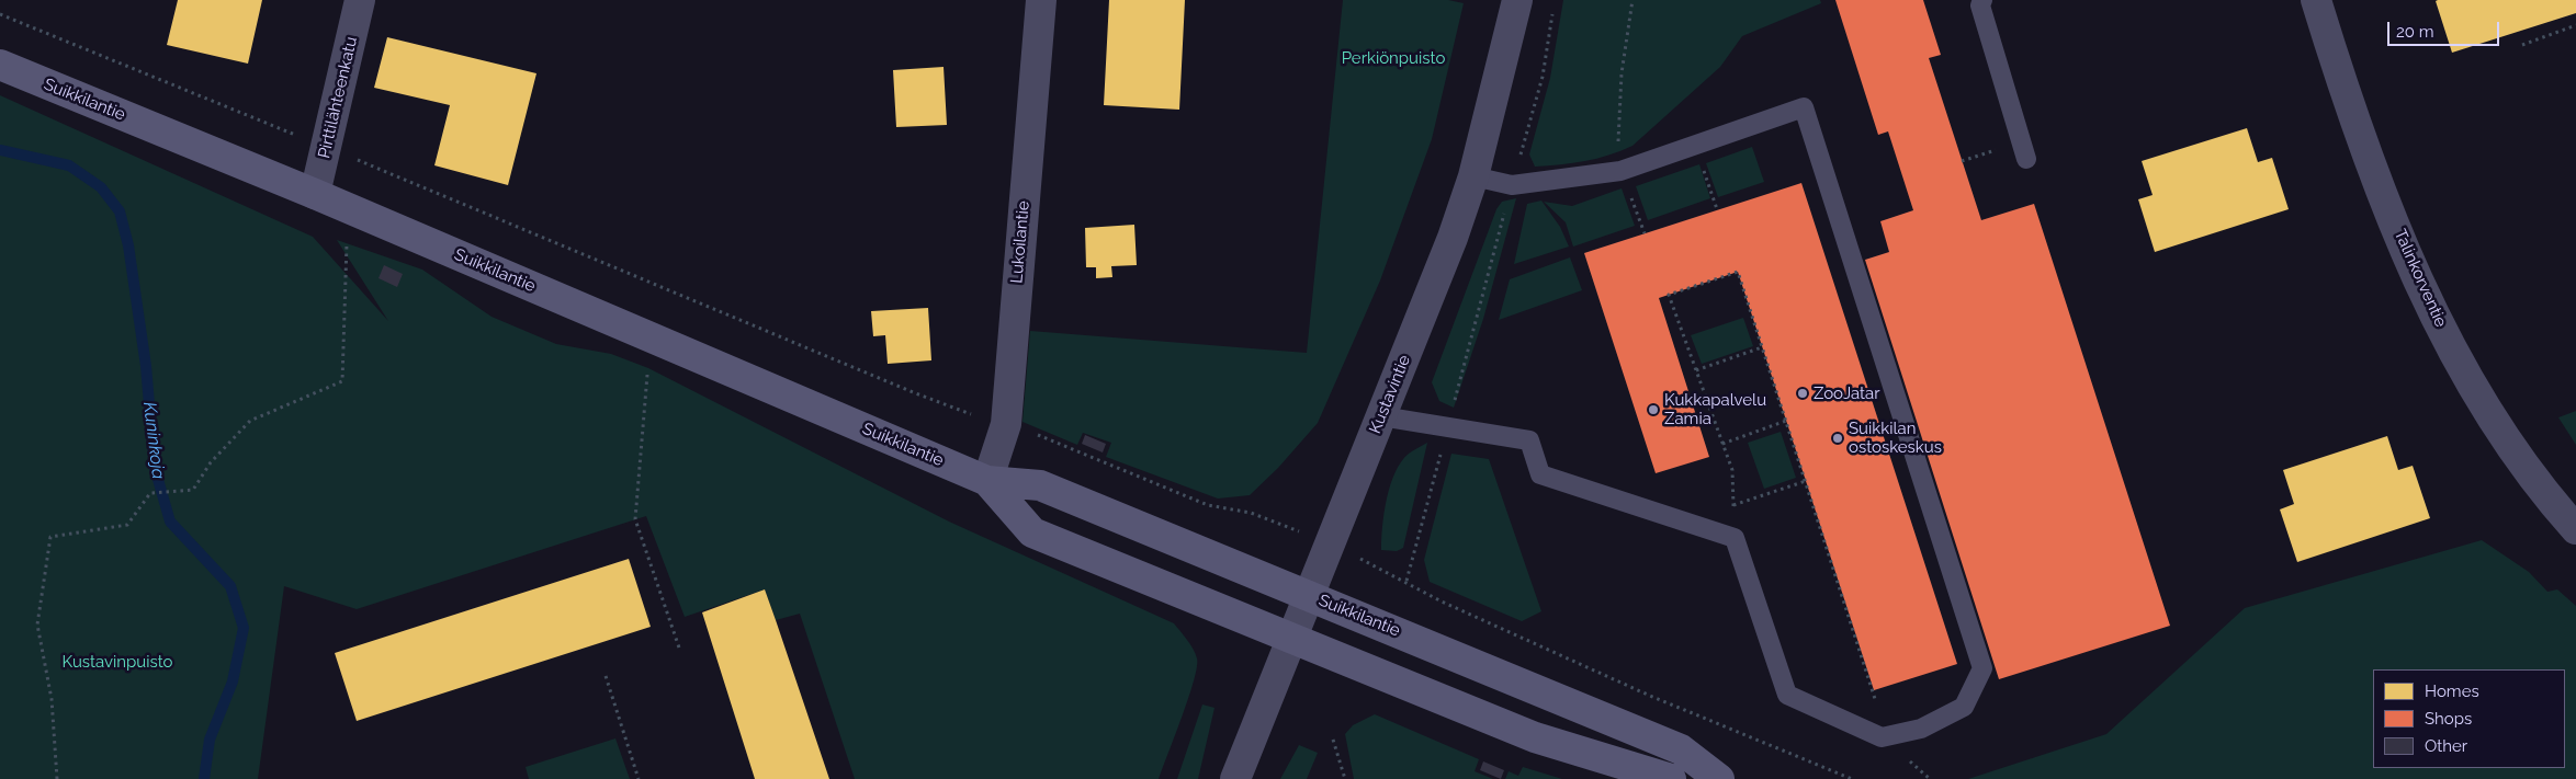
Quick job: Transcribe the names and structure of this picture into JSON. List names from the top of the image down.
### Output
{
  "streets": {
    "main road": ["Suikkilantie"],
    "street": [
      "Pirttilähteenkatu",
      "Lukoilantie",
      "Talinkorventie",
      "Kustavintie"
    ]
  },
  "crossings": [
    ["Pirttilähteenkatu", "Suikkilantie"],
    ["Suikkilantie", "Lukoilantie"],
    ["Suikkilantie", "Kustavintie"]
  ],
  "water": ["Kuninkoja"],
  "parks": ["Perkiönpuisto", "Kustavinpuisto"],
  "places": ["ZooJatar", "Kukkapalvelu Zamia", "Suikkilan ostoskeskus"],
  "legend": ["Homes", "Shops", "Other"],
  "scale_bar": "20 m"
}
